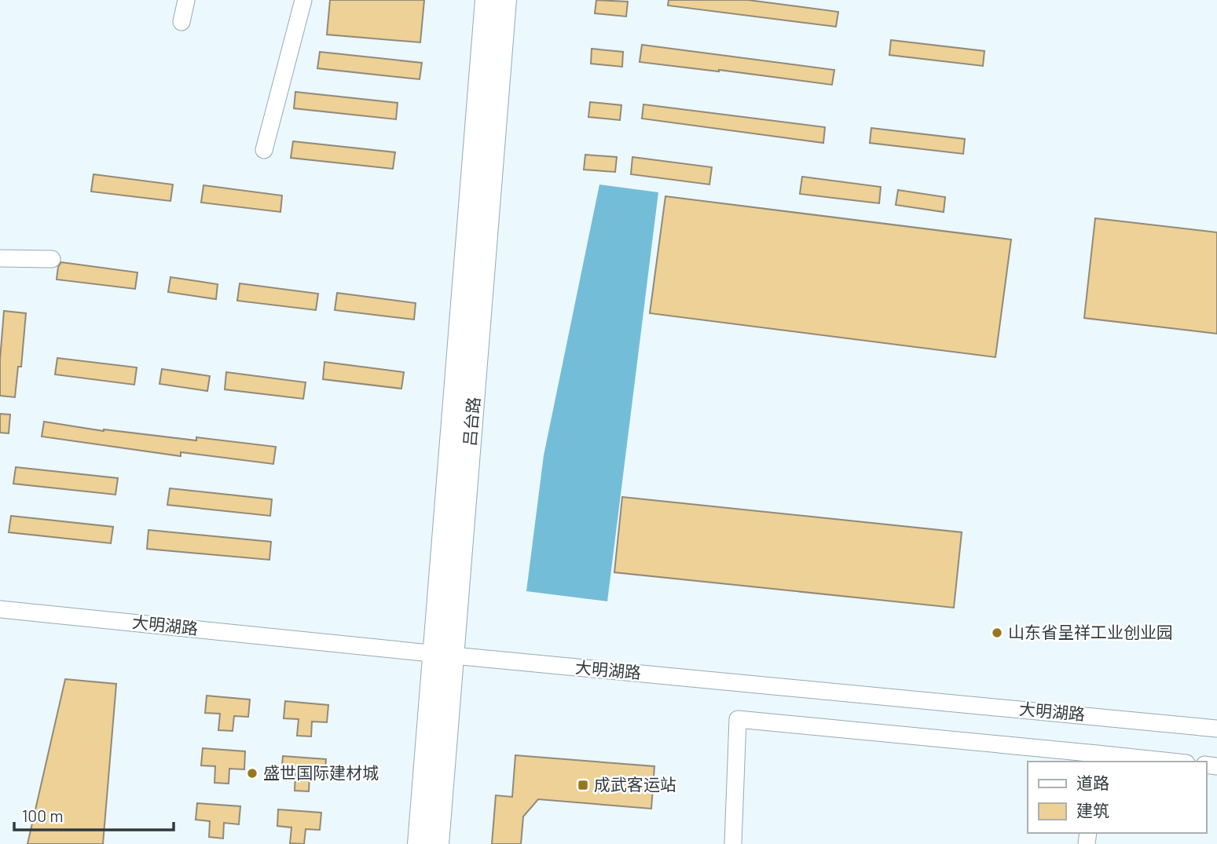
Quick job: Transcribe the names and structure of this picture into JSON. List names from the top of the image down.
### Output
{
  "streets": {
    "main road": ["吕台路"],
    "street": ["大明湖路"]
  },
  "crossings": [
    ["吕台路", "大明湖路"]
  ],
  "places": {
    "other": ["山东省呈祥工业创业园", "盛世国际建材城"],
    "transit": ["成武客运站"]
  },
  "legend": ["道路", "建筑"],
  "scale_bar": "100 m"
}
